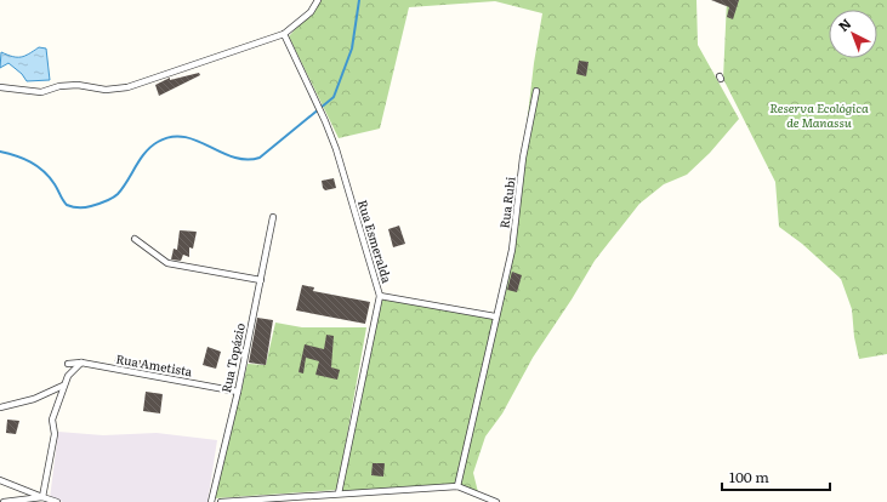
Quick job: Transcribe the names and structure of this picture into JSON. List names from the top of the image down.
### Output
{
  "streets": {
    "street": [
      "Rua Rubi",
      "Rua Esmeralda",
      "Rua Topázio",
      "Rua Ametista"
    ]
  },
  "crossings": [
    ["Rua Topázio", "Rua Ametista"]
  ],
  "parks": ["Reserva Ecológica de Manassu"],
  "scale_bar": "100 m",
  "north": "top left"
}
